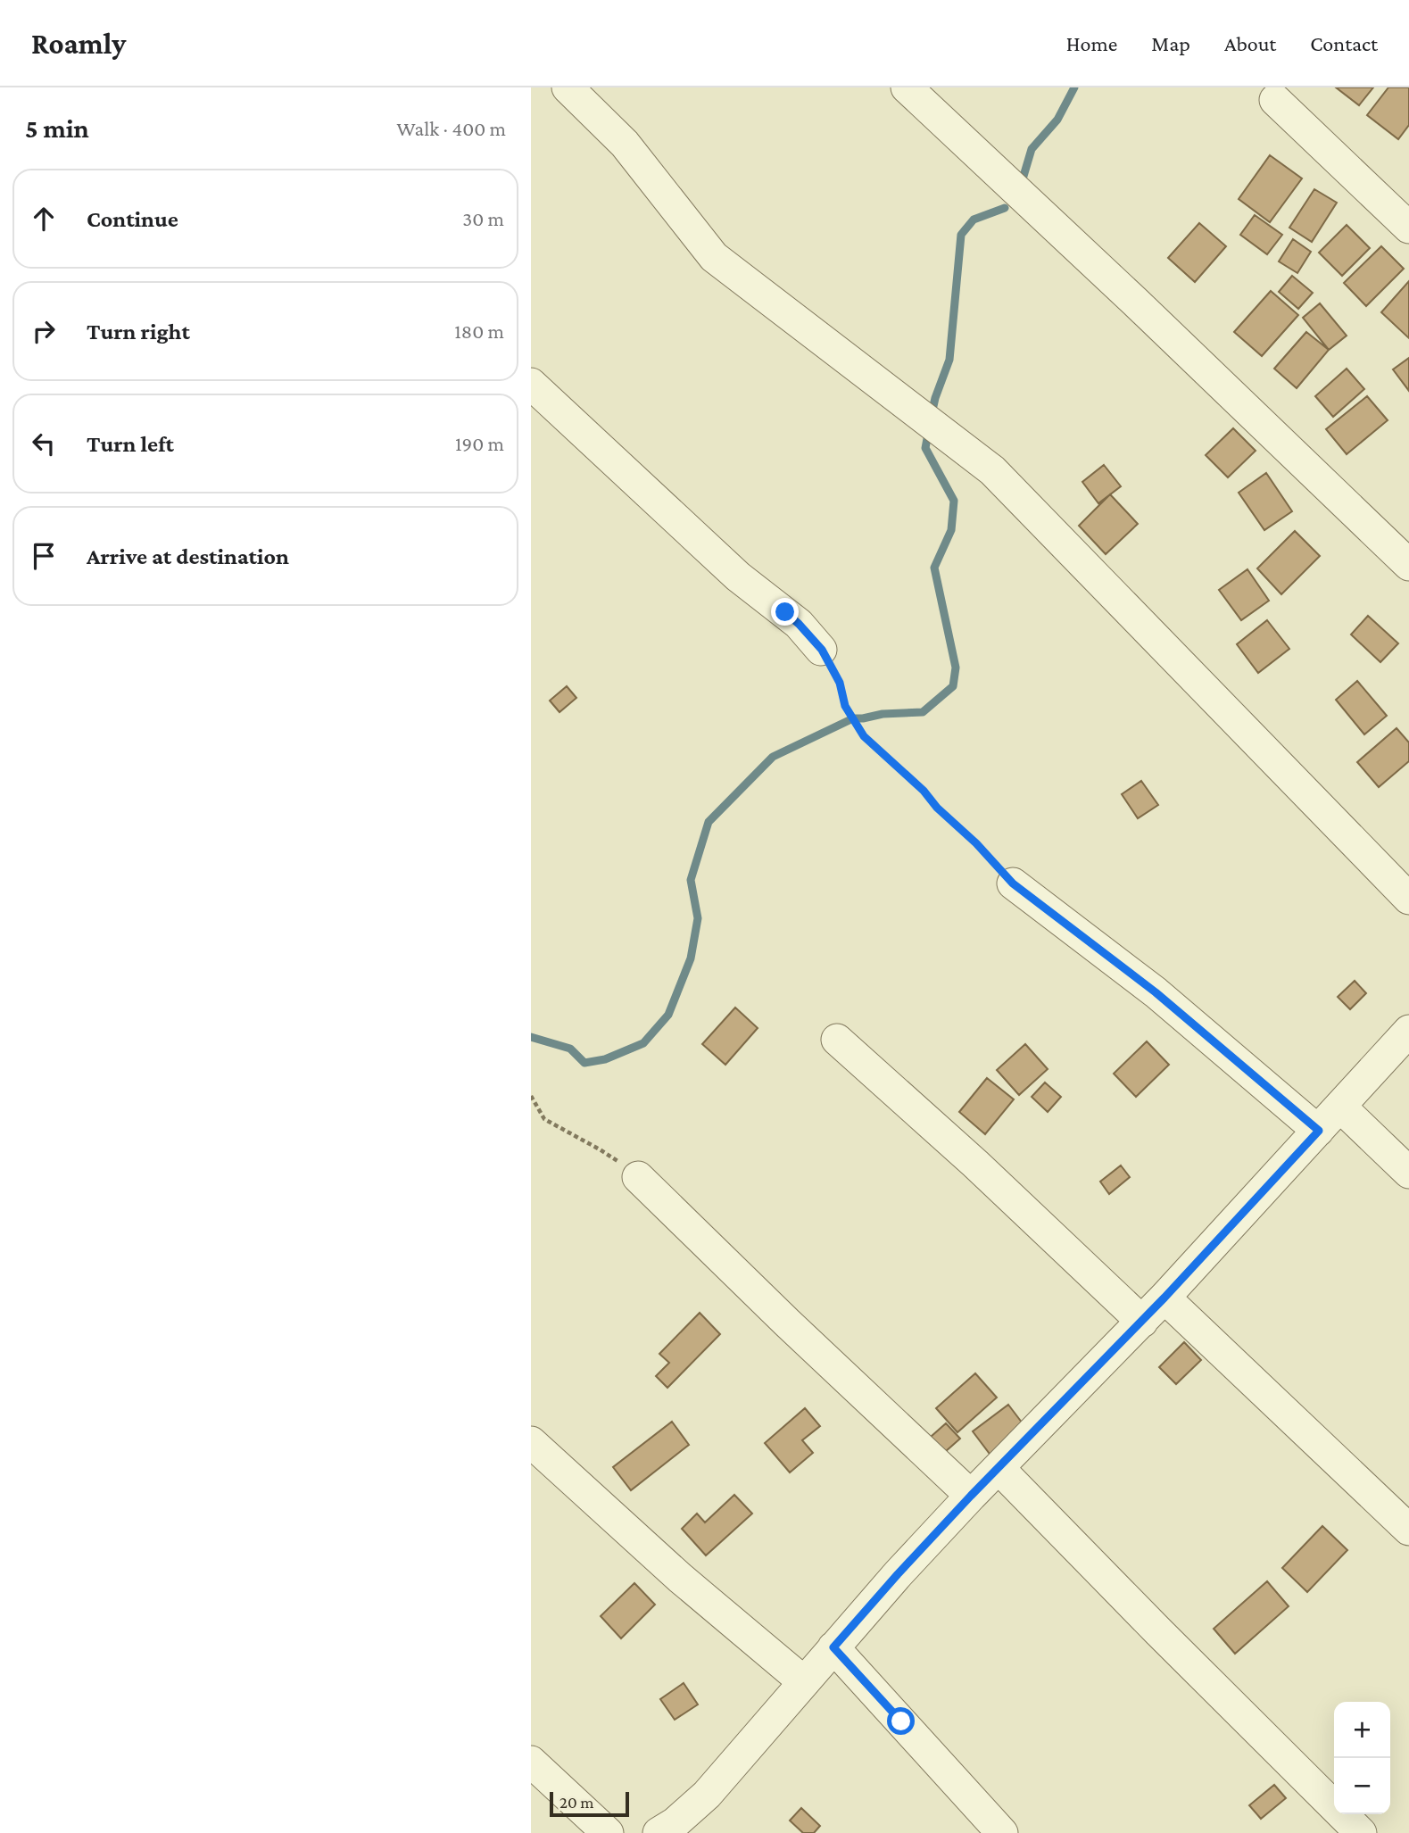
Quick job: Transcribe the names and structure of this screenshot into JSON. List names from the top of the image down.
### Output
{
  "scale_bar": "20 m",
  "page": {
    "header": "Roamly",
    "nav": [
      "Home",
      "Map",
      "About",
      "Contact"
    ],
    "heading": ["5 min", "Walk · 400 m"],
    "list": [
      ["Continue", "30 m"],
      ["Turn right", "180 m"],
      ["Turn left", "190 m"],
      "Arrive at destination"
    ],
    "map_buttons": ["+", "−"],
    "scale": "20 m"
  }
}
